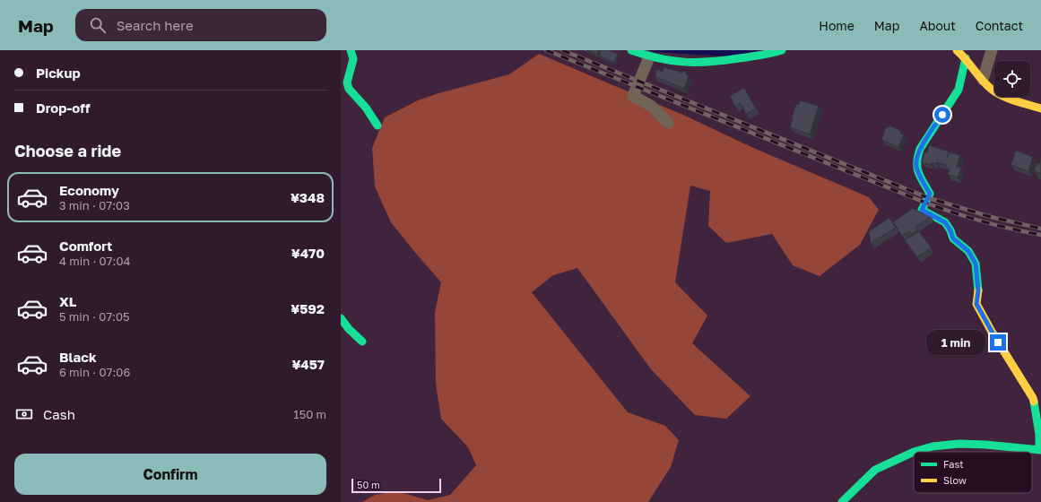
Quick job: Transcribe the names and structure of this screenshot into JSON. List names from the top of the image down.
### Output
{
  "legend": ["Fast", "Slow"],
  "scale_bar": "50 m",
  "page": {
    "header": "Map",
    "search": "Search here",
    "nav": [
      "Home",
      "Map",
      "About",
      "Contact"
    ],
    "banner": ["Pickup", "Drop-off"],
    "heading": "Choose a ride",
    "list": [
      {
        "name": "Economy",
        "note": "3 min · 07:03",
        "value": "¥348"
      },
      {
        "name": "Comfort",
        "note": "4 min · 07:04",
        "value": "¥470"
      },
      {
        "name": "XL",
        "note": "5 min · 07:05",
        "value": "¥592"
      },
      {
        "name": "Black",
        "note": "6 min · 07:06",
        "value": "¥457"
      }
    ],
    "bubble": "1 min",
    "pay": ["Cash", "150 m"],
    "buttons": "Confirm",
    "scale": "50 m"
  }
}
